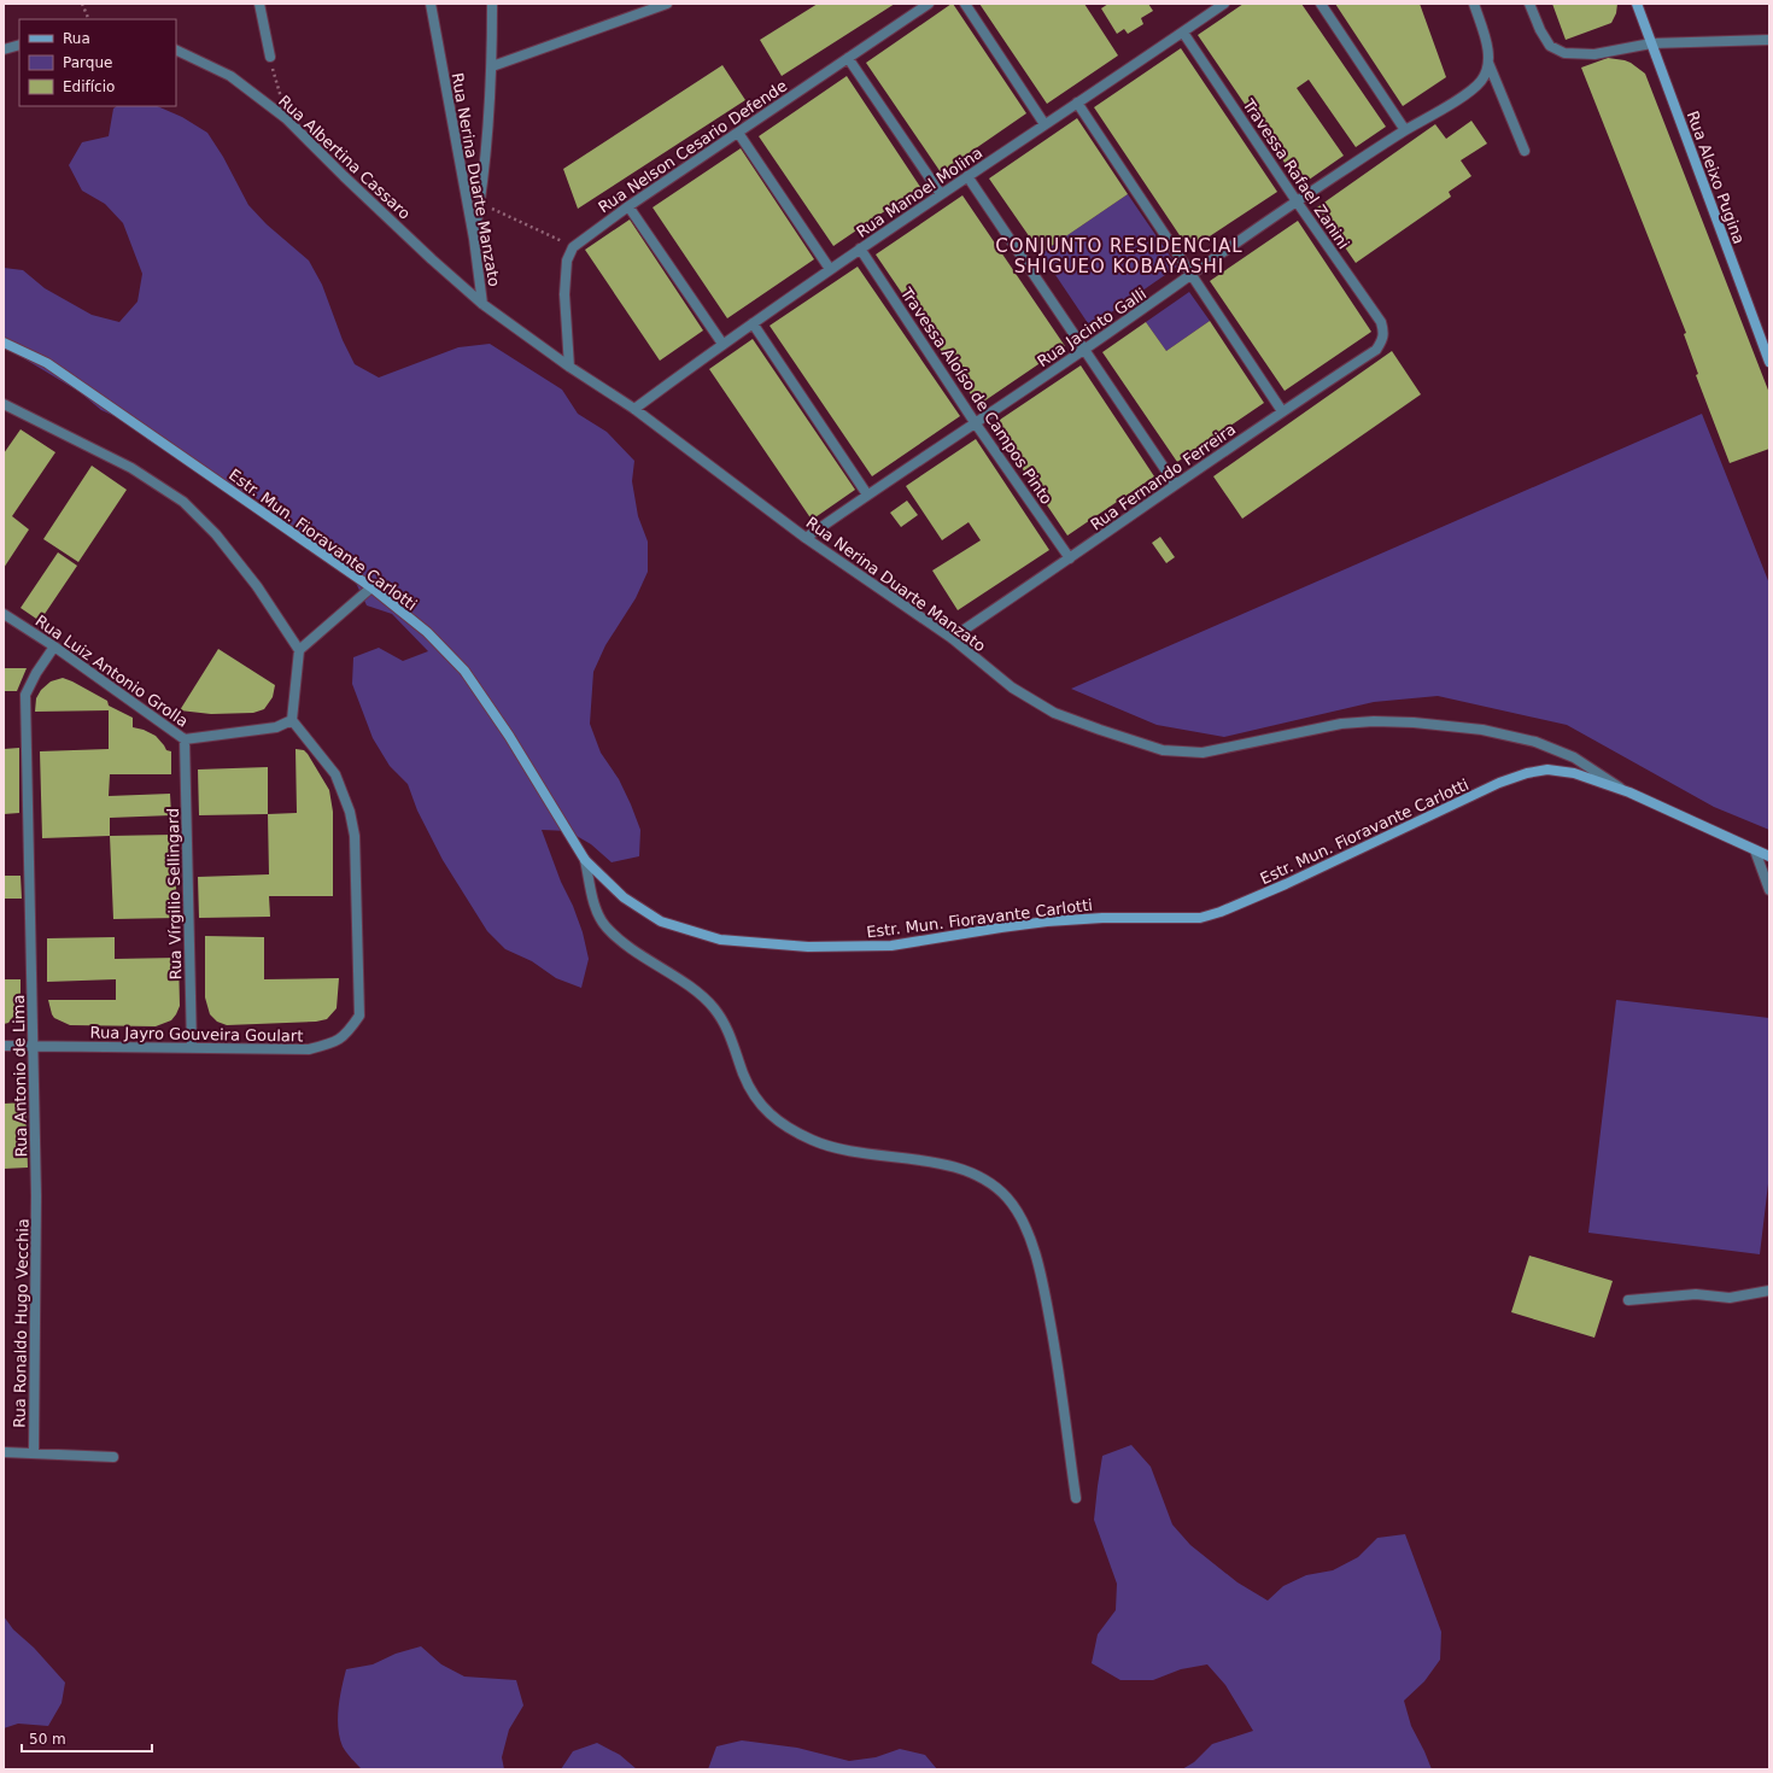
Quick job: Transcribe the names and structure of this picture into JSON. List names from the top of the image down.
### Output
{
  "streets": {
    "street": [
      "Rua Nelson Cesario Defende",
      "Rua Albertina Cassaro",
      "Travessa Rafael Zanini",
      "Rua Aleixo Pugina",
      "Rua Nerina Duarte Manzato",
      "Rua Manoel Molina",
      "Rua Jacinto Galli",
      "Travessa Aloíso de Campos Pinto",
      "Rua Fernando Ferreira",
      "Estr. Mun. Fioravante Carlotti",
      "Rua Luiz Antonio Grolla",
      "Rua Vírgilio Sellingard",
      "Rua Jayro Gouveira Goulart",
      "Rua Antonio de Lima",
      "Rua Ronaldo Hugo Vecchia"
    ]
  },
  "crossings": [
    ["Rua Albertina Cassaro", "Rua Nerina Duarte Manzato"],
    ["Travessa Rafael Zanini", "Rua Manoel Molina"],
    ["Travessa Rafael Zanini", "Rua Jacinto Galli"],
    ["Travessa Rafael Zanini", "Rua Fernando Ferreira"],
    ["Rua Nerina Duarte Manzato", "Rua Manoel Molina"],
    ["Rua Nerina Duarte Manzato", "Rua Jacinto Galli"],
    ["Rua Nerina Duarte Manzato", "Rua Fernando Ferreira"],
    ["Rua Nerina Duarte Manzato", "Estr. Mun. Fioravante Carlotti"],
    ["Rua Manoel Molina", "Travessa Aloíso de Campos Pinto"],
    ["Rua Jacinto Galli", "Travessa Aloíso de Campos Pinto"],
    ["Travessa Aloíso de Campos Pinto", "Rua Fernando Ferreira"],
    ["Rua Luiz Antonio Grolla", "Rua Vírgilio Sellingard"],
    ["Rua Luiz Antonio Grolla", "Rua Jayro Gouveira Goulart"],
    ["Rua Luiz Antonio Grolla", "Rua Antonio de Lima"],
    ["Rua Vírgilio Sellingard", "Rua Jayro Gouveira Goulart"],
    ["Rua Jayro Gouveira Goulart", "Rua Antonio de Lima"],
    ["Rua Antonio de Lima", "Rua Ronaldo Hugo Vecchia"]
  ],
  "districts": ["CONJUNTO RESIDENCIAL SHIGUEO KOBAYASHI"],
  "legend": ["Rua", "Parque", "Edifício"],
  "scale_bar": "50 m"
}
